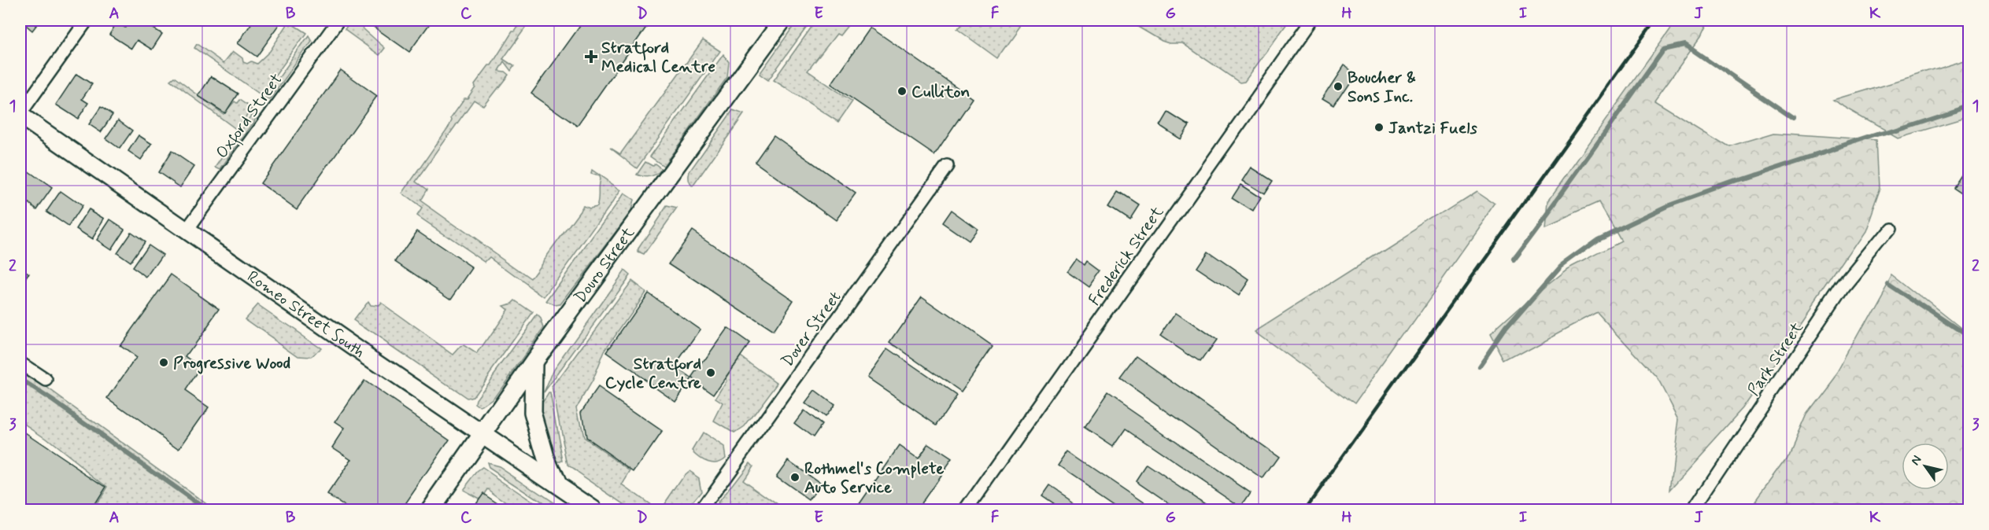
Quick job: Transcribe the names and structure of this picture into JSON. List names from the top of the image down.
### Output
{
  "streets": {
    "main road": ["Douro Street", "Romeo Street South"],
    "street": [
      "Oxford Street",
      "Frederick Street",
      "Dover Street",
      "Park Street"
    ]
  },
  "crossings": [
    ["Oxford Street", "Romeo Street South"],
    ["Douro Street", "Romeo Street South"]
  ],
  "places": {
    "health": ["Stratford Medical Centre"],
    "other": [
      "Boucher & Sons Inc.",
      "Culliton",
      "Jantzi Fuels",
      "Progressive Wood",
      "Stratford Cycle Centre",
      "Rothmel's Complete Auto Service"
    ]
  },
  "north": "top left",
  "grid": {
    "columns": [
      "A",
      "B",
      "C",
      "D",
      "E",
      "F",
      "G",
      "H",
      "I",
      "J",
      "K"
    ],
    "rows": ["1", "2", "3"]
  }
}
